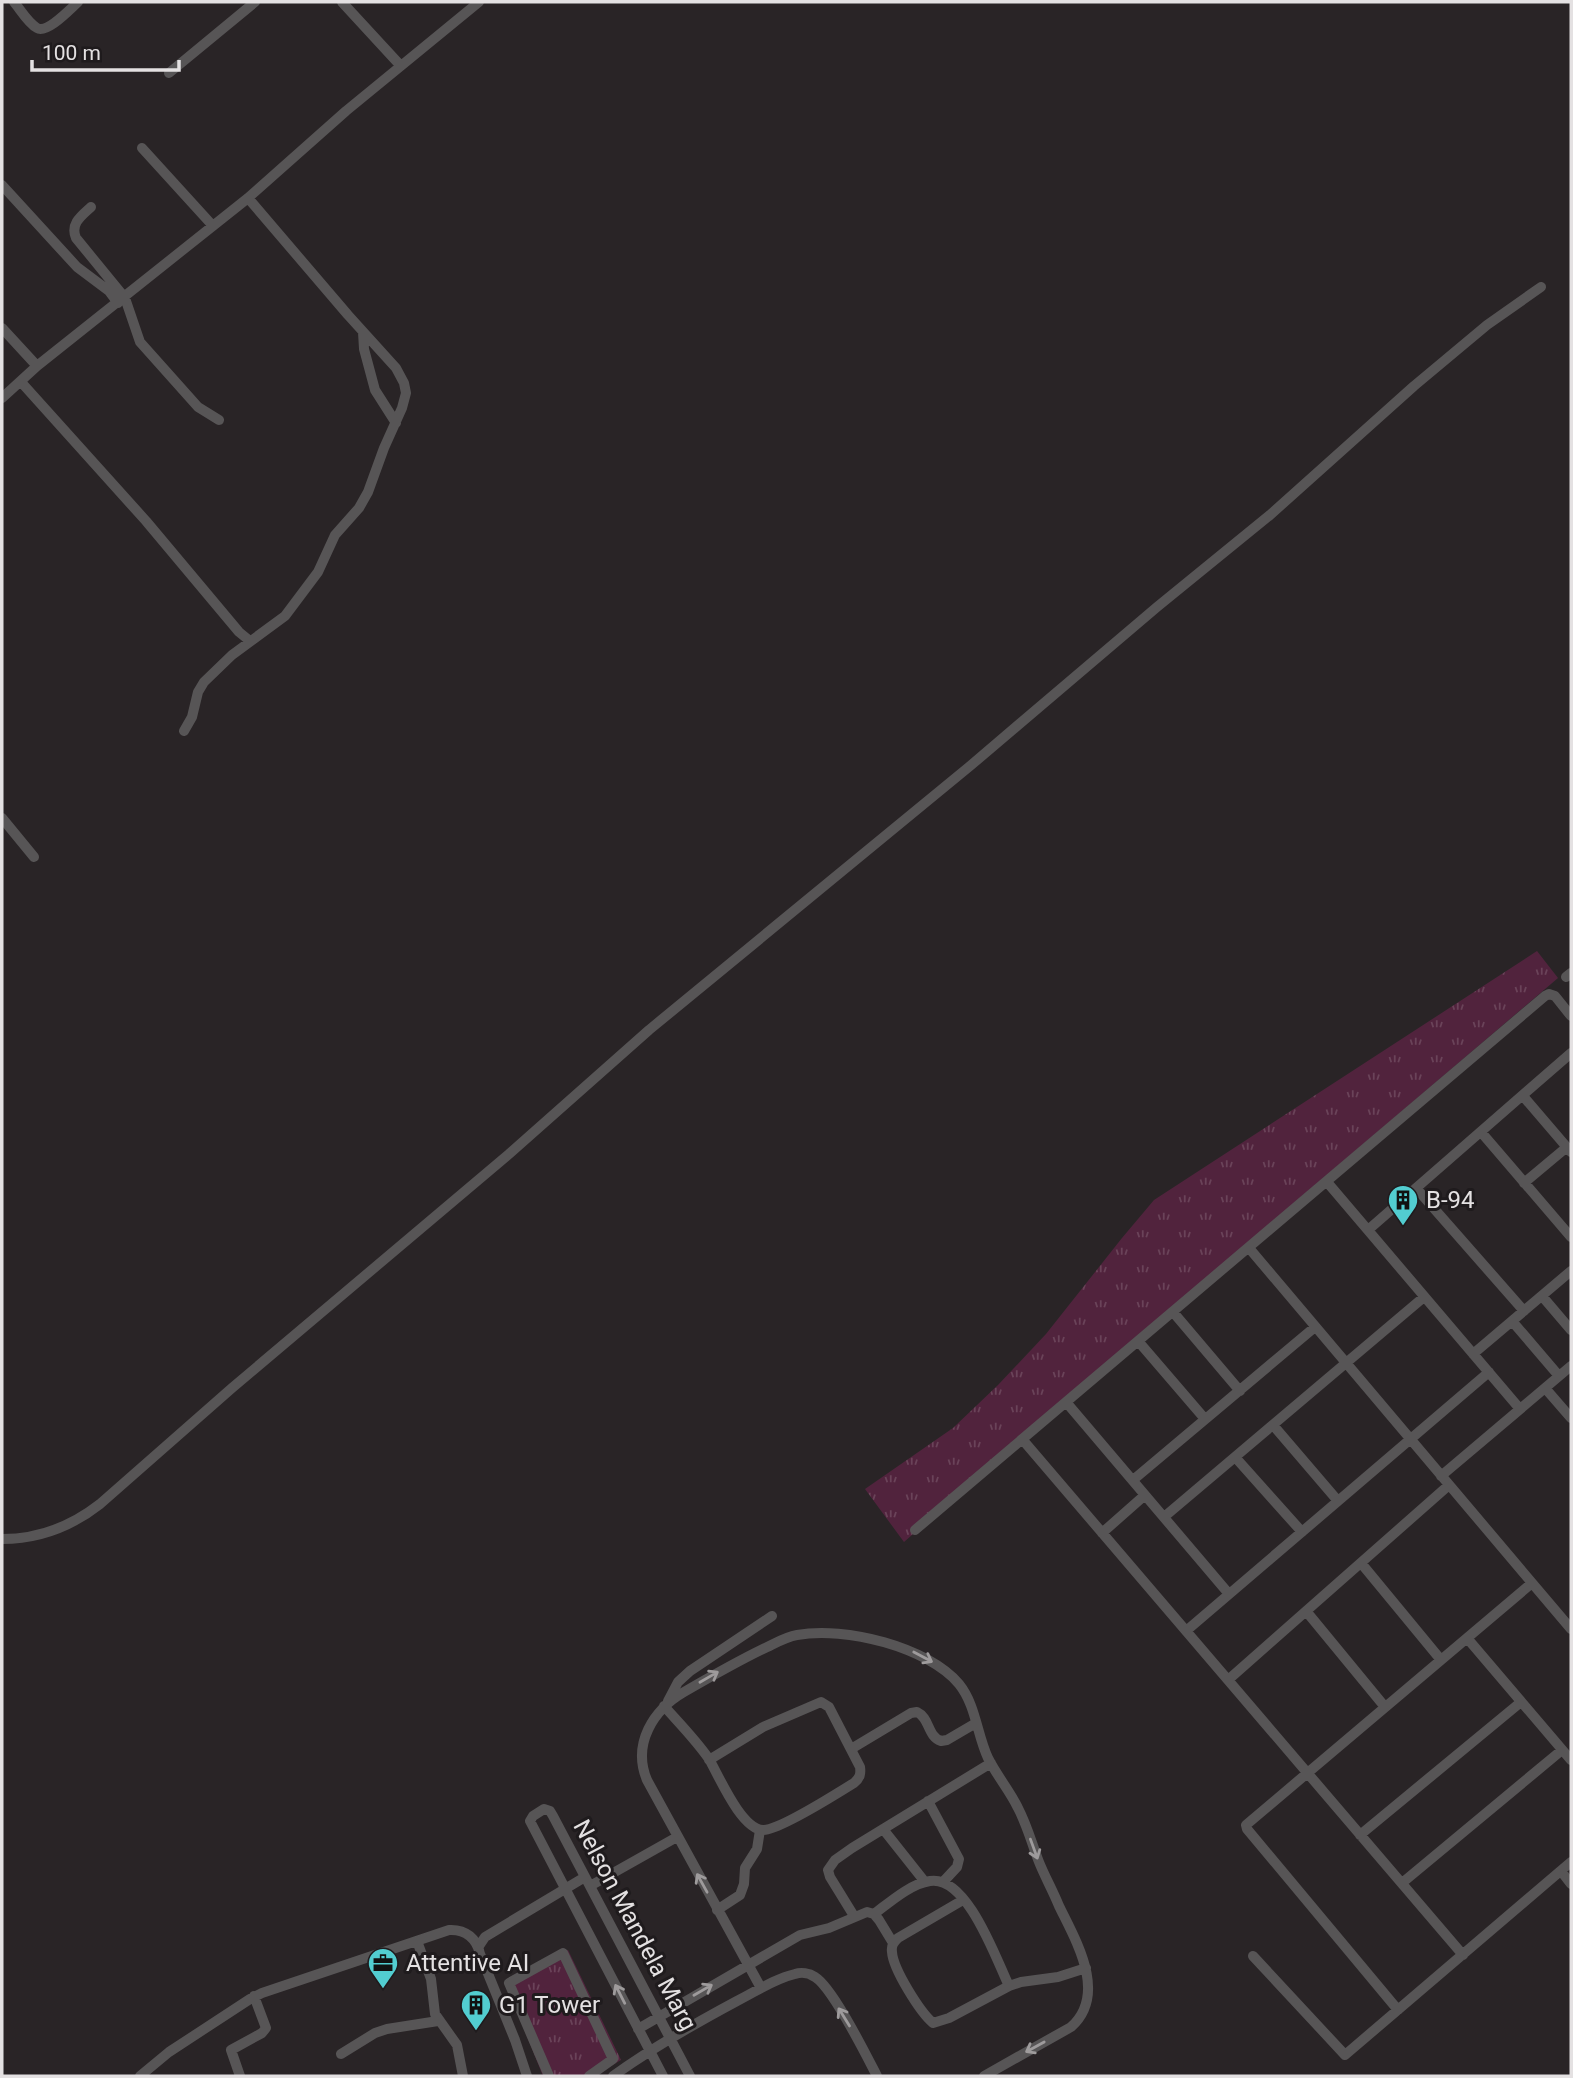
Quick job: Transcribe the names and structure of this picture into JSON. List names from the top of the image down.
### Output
{
  "streets": {
    "street": ["Nelson Mandela Marg"]
  },
  "places": {
    "building": ["B-94", "G1 Tower"],
    "office": ["Attentive AI"]
  },
  "scale_bar": "100 m"
}
